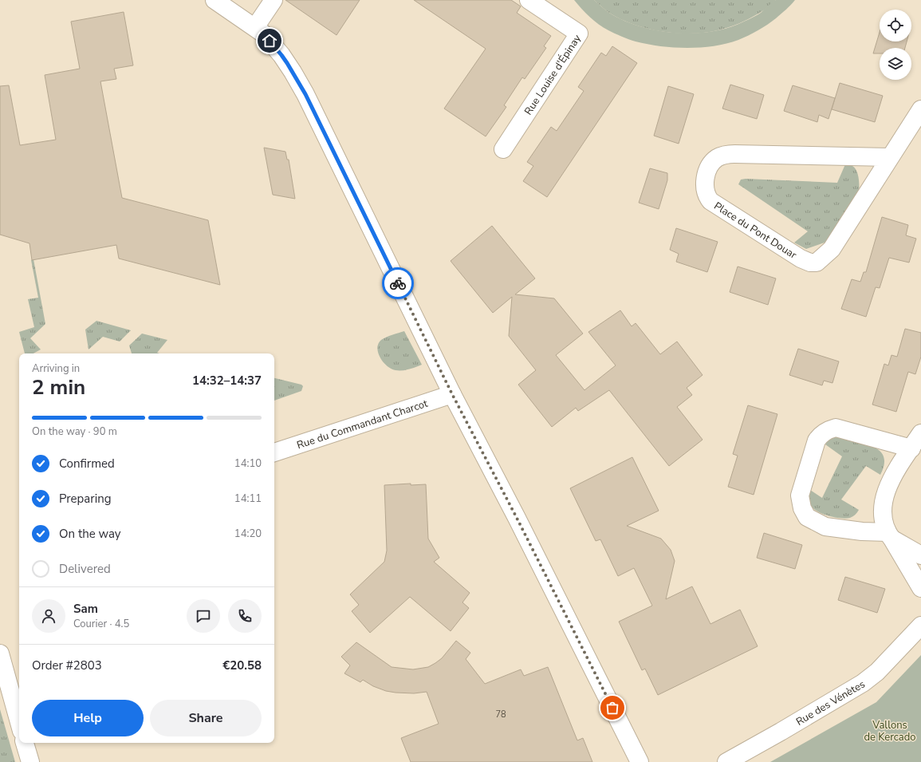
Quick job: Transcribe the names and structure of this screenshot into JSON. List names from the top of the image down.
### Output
{
  "streets": {
    "street": [
      "Rue Louise d'Épinay",
      "Place du Pont Douar",
      "Rue du Commandant Charcot",
      "Rue des Vénètes"
    ]
  },
  "parks": ["Vallons de Kercado"],
  "house_numbers": ["78"],
  "page": {
    "heading": ["2 min", "Arriving in", "14:32–14:37"],
    "panel": [
      "Sam",
      "Courier · 4.5",
      "Order #2803",
      "€20.58"
    ],
    "bar": "On the way · 90 m",
    "list": [
      ["Confirmed", "14:10"],
      ["Preparing", "14:11"],
      ["On the way", "14:20"],
      "Delivered"
    ],
    "buttons": ["Help", "Share"]
  }
}
